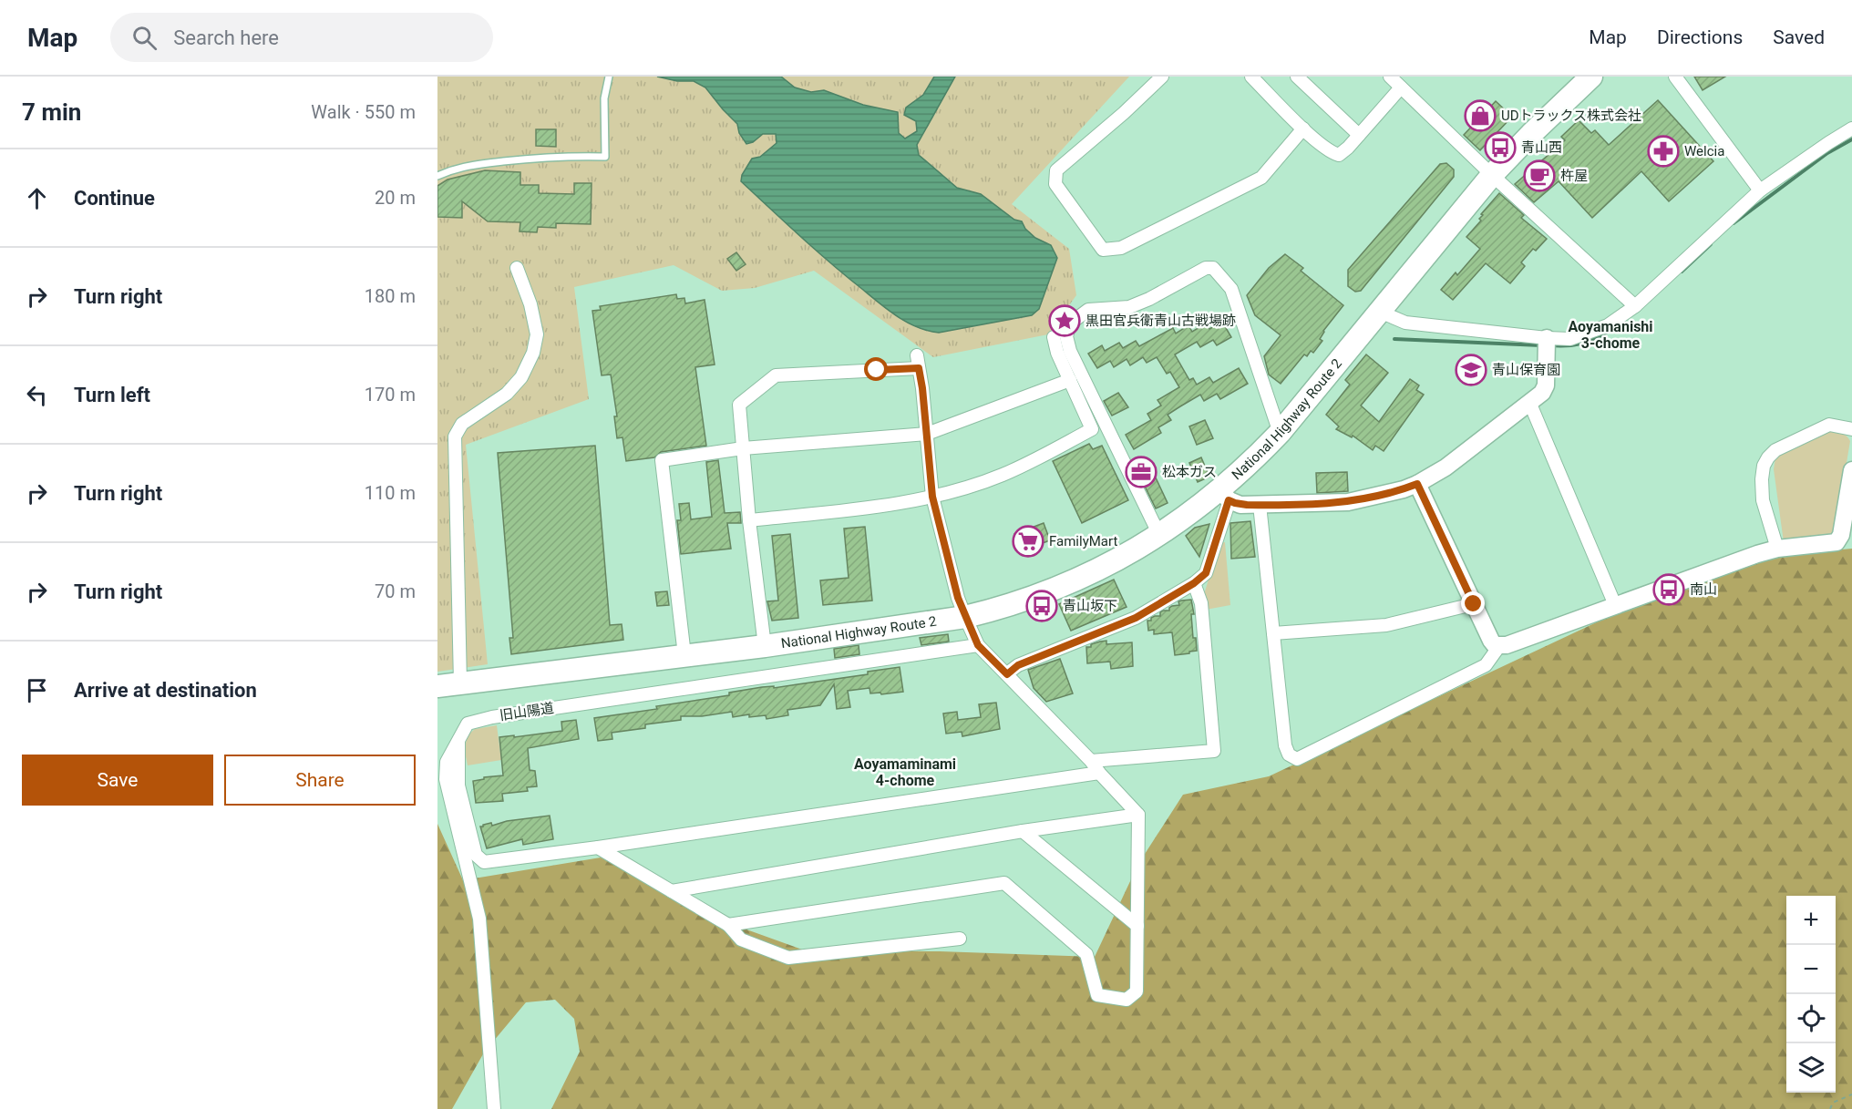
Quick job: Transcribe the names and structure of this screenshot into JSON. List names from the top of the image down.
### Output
{
  "streets": {
    "highway": ["National Highway Route 2"],
    "street": ["旧山陽道"]
  },
  "districts": ["Aoyamanishi 3-chome", "Aoyamaminami 4-chome"],
  "places": {
    "shop": ["UDトラックス株式会社"],
    "bus stop": ["青山西", "南山", "青山坂下"],
    "pharmacy": ["Welcia"],
    "cafe": ["杵屋"],
    "place": ["黒田官兵衛青山古戦場跡"],
    "school or university": ["青山保育園"],
    "office": ["松本ガス"],
    "supermarket": ["FamilyMart"]
  },
  "page": {
    "header": "Map",
    "search": "Search here",
    "nav": ["Map", "Directions", "Saved"],
    "heading": ["7 min", "Walk · 550 m"],
    "list": [
      ["Continue", "20 m"],
      ["Turn right", "180 m"],
      ["Turn left", "170 m"],
      ["Turn right", "110 m"],
      ["Turn right", "70 m"],
      "Arrive at destination"
    ],
    "buttons": ["Save", "Share"],
    "map_buttons": ["+", "−"]
  }
}
